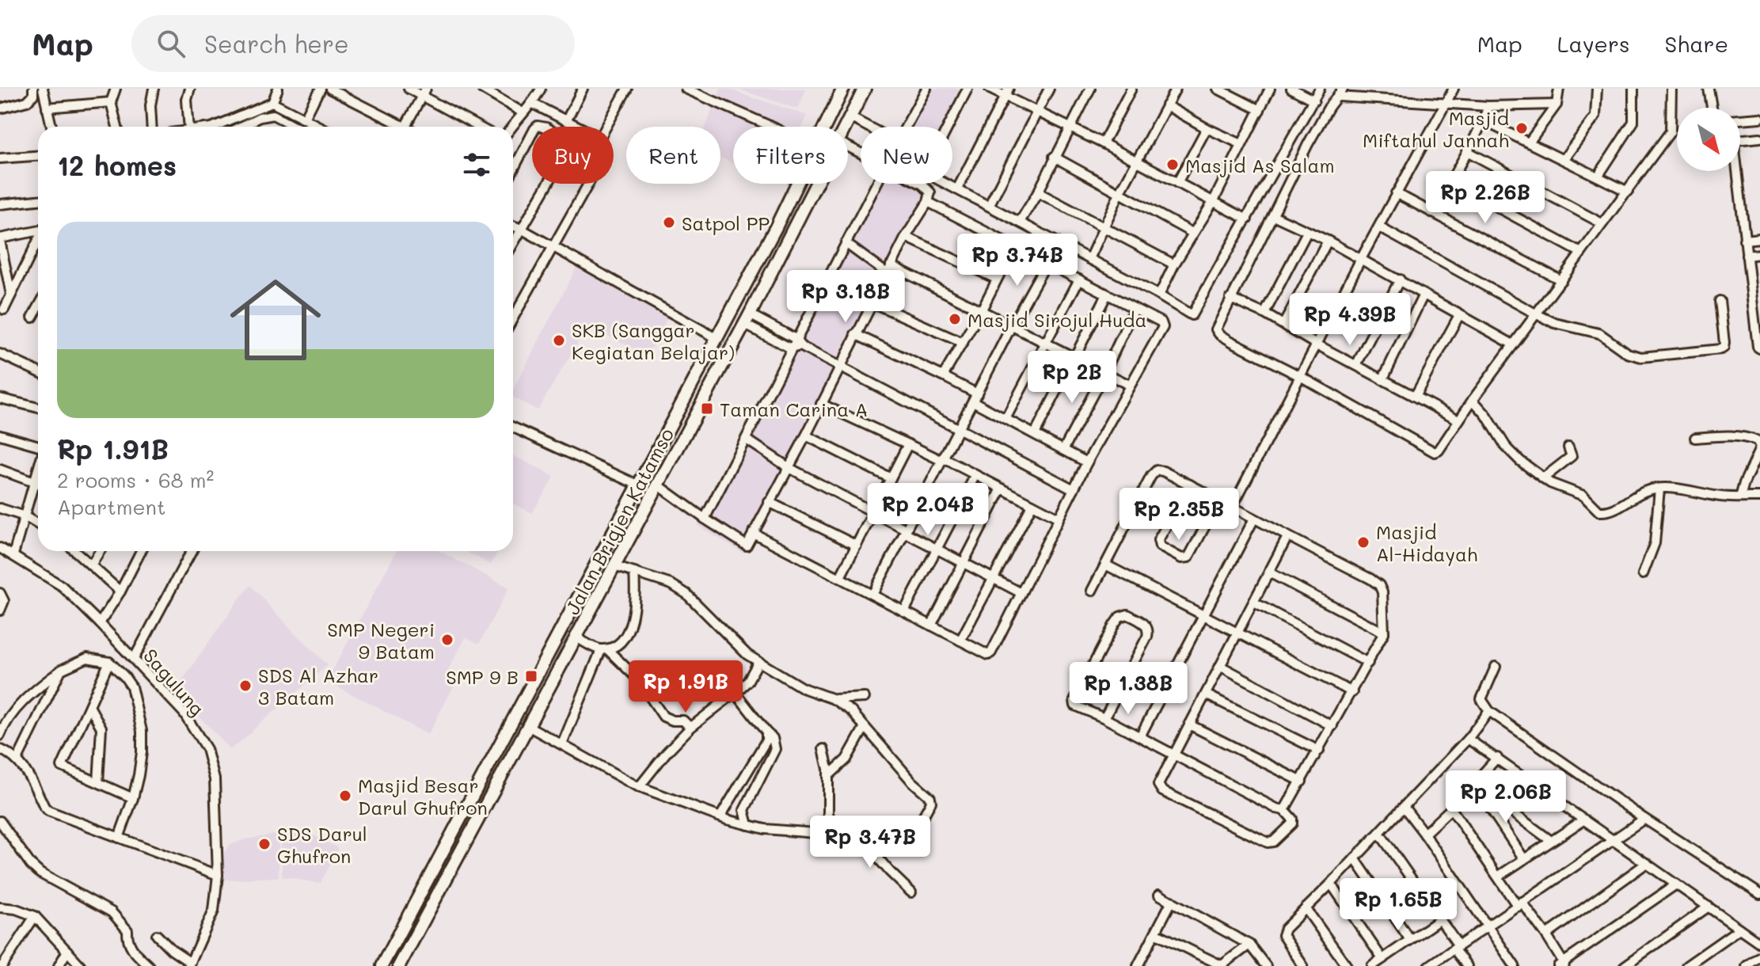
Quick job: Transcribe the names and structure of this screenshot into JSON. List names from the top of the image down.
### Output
{
  "streets": {
    "highway": ["Jalan Brigjen Katamso"],
    "street": ["Sagulung"]
  },
  "places": {
    "other": [
      "Masjid Miftahul Jannah",
      "Masjid As Salam",
      "Satpol PP",
      "Masjid Sirojul Huda",
      "SKB (Sanggar Kegiatan Belajar)",
      "Masjid Al-Hidayah",
      "SMP Negeri 9 Batam",
      "SDS Al Azhar 3 Batam",
      "Masjid Besar Darul Ghufron",
      "SDS Darul Ghufron"
    ],
    "transit": ["Taman Carina A", "SMP 9 B"]
  },
  "north": "bottom right",
  "page": {
    "header": "Map",
    "search": "Search here",
    "nav": ["Map", "Layers", "Share"],
    "chip": [
      "Buy",
      "Rent",
      "Filters",
      "New"
    ],
    "heading": "12 homes",
    "price": [
      "Rp 2.26B",
      "Rp 3.74B",
      "Rp 3.18B",
      "Rp 4.39B",
      "Rp 2B",
      "Rp 2.04B",
      "Rp 2.35B",
      "Rp 1.91B",
      "Rp 1.38B",
      "Rp 2.06B",
      "Rp 3.47B",
      "Rp 1.65B"
    ],
    "list": [
      {
        "name": "Rp 1.91B",
        "note": "2 rooms · 68 m² · Apartment"
      }
    ]
  }
}
